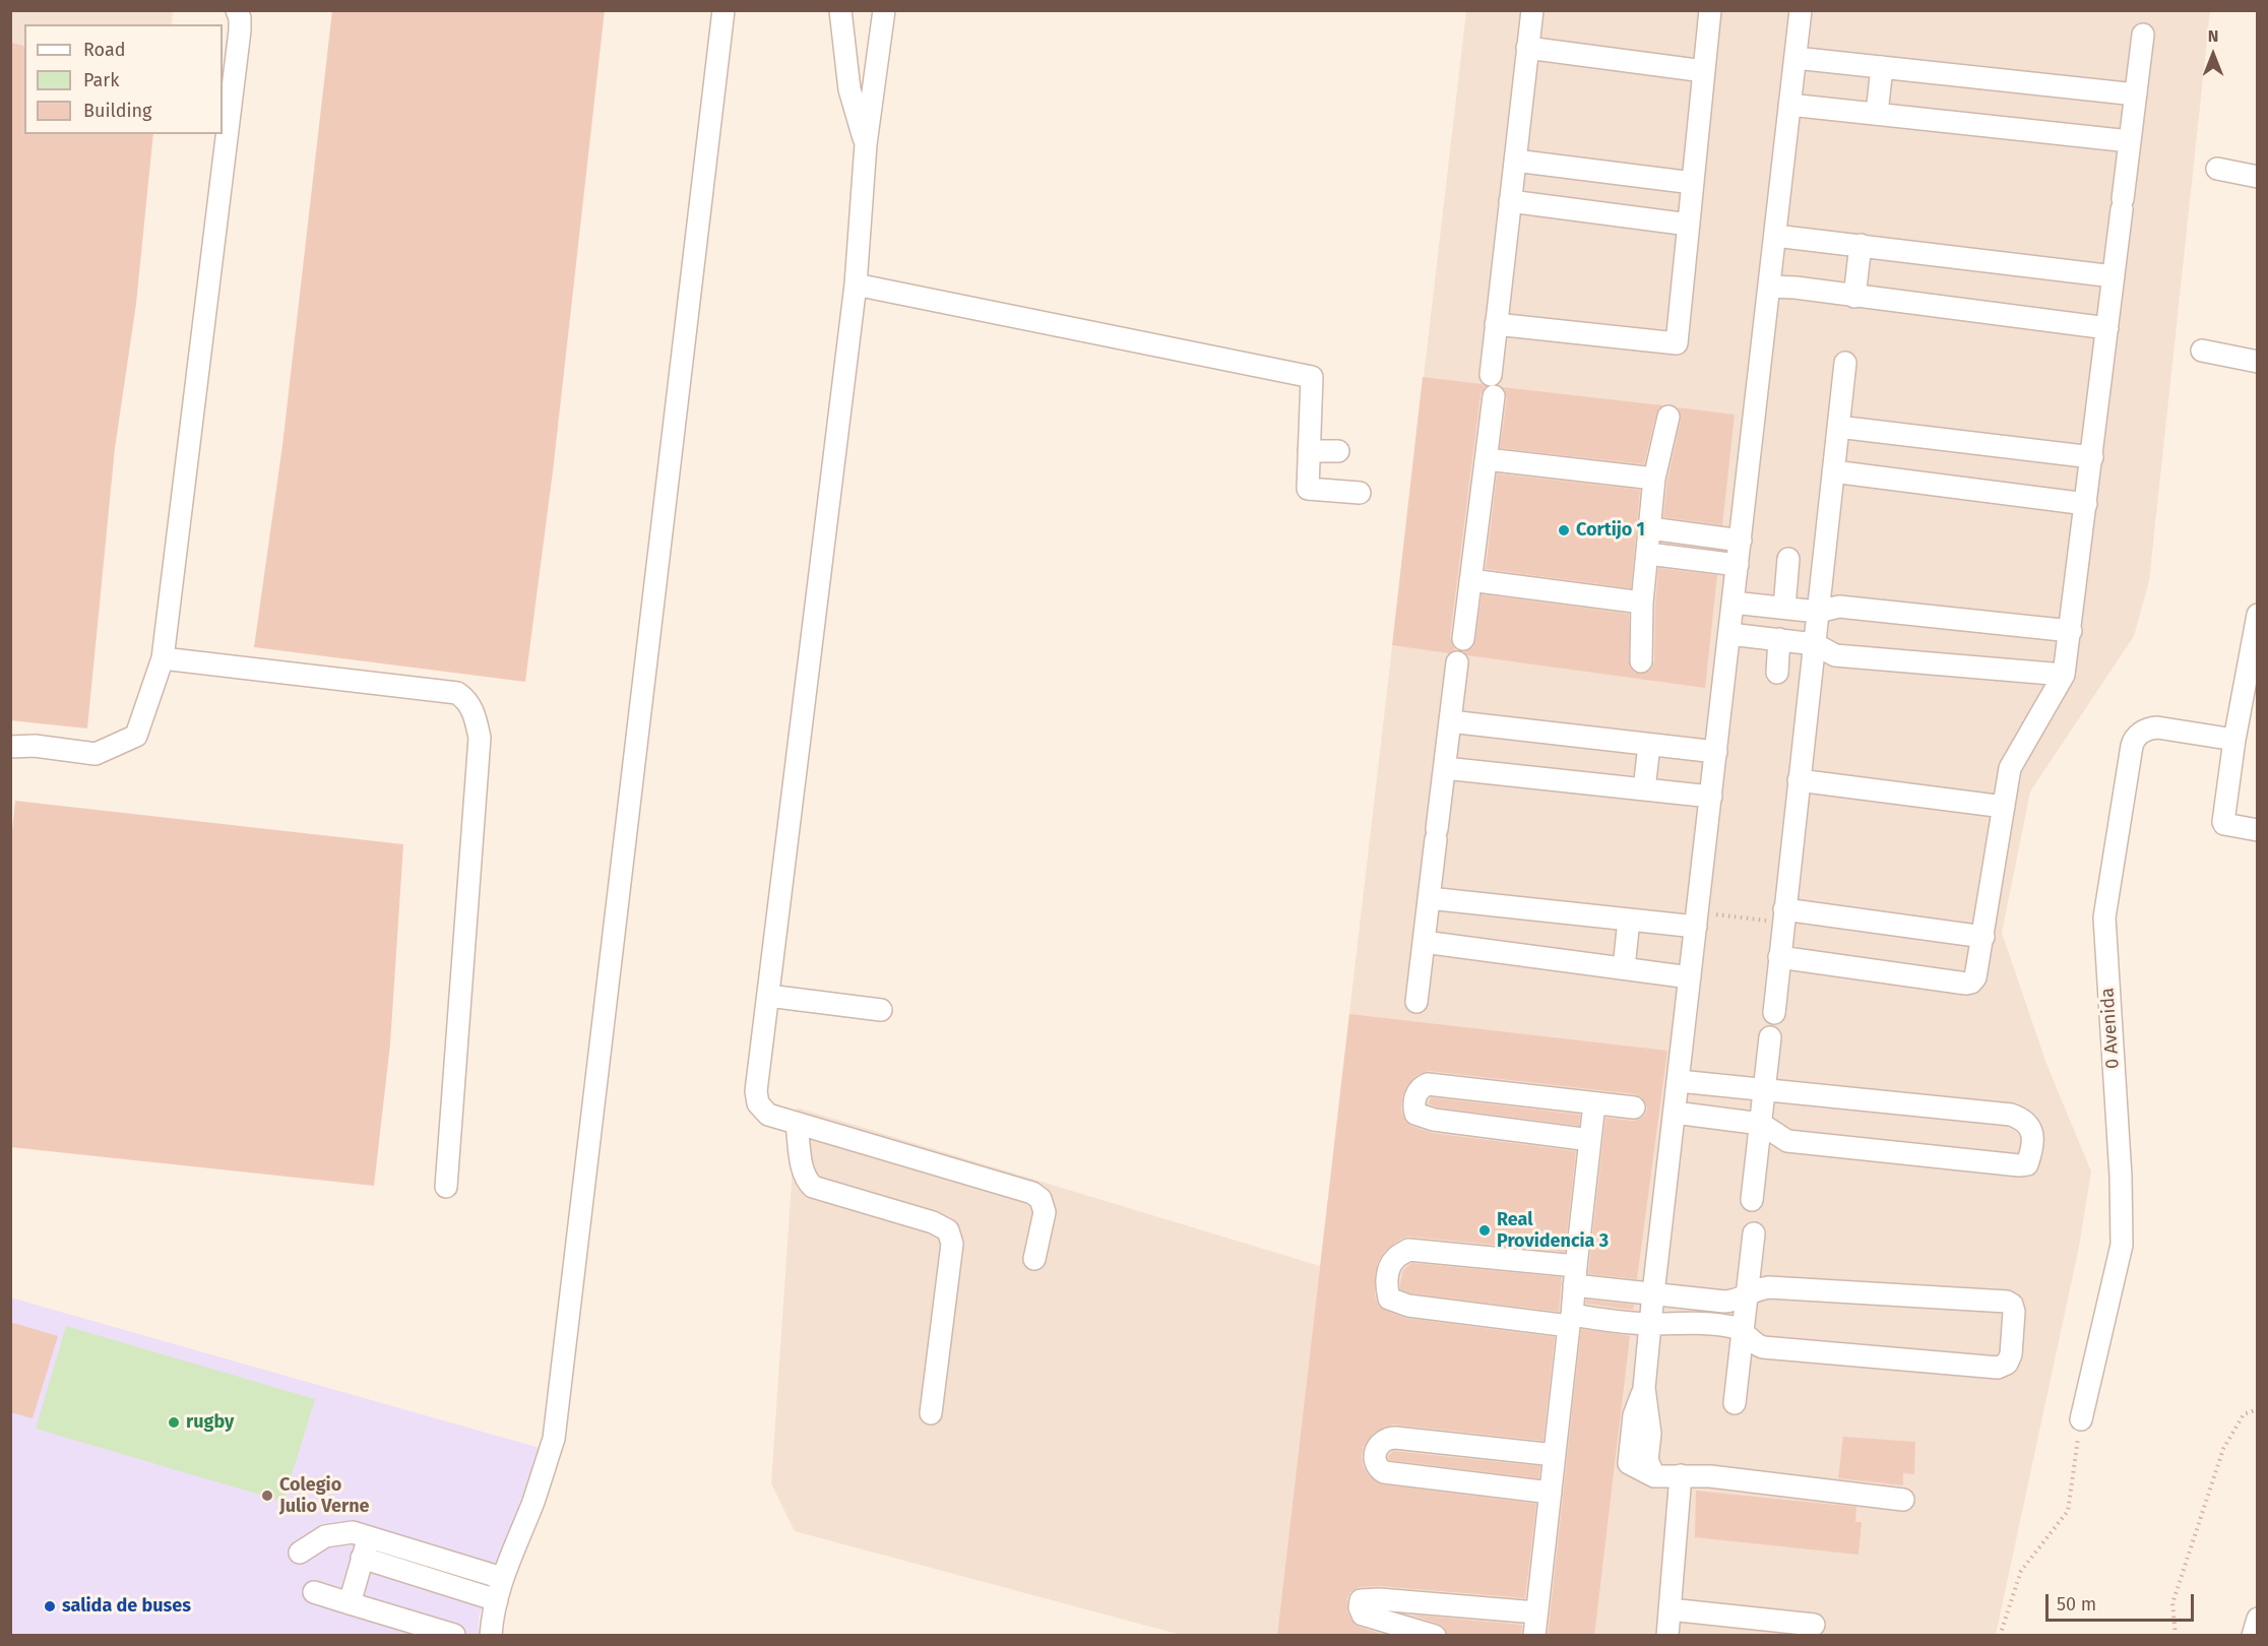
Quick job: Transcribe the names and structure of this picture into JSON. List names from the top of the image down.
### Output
{
  "streets": {
    "street": ["0 Avenida"]
  },
  "places": [
    "Cortijo 1",
    "Real Providencia 3",
    "rugby",
    "Colegio Julio Verne",
    "salida de buses"
  ],
  "legend": ["Road", "Park", "Building"],
  "scale_bar": "50 m",
  "north": "top"
}
